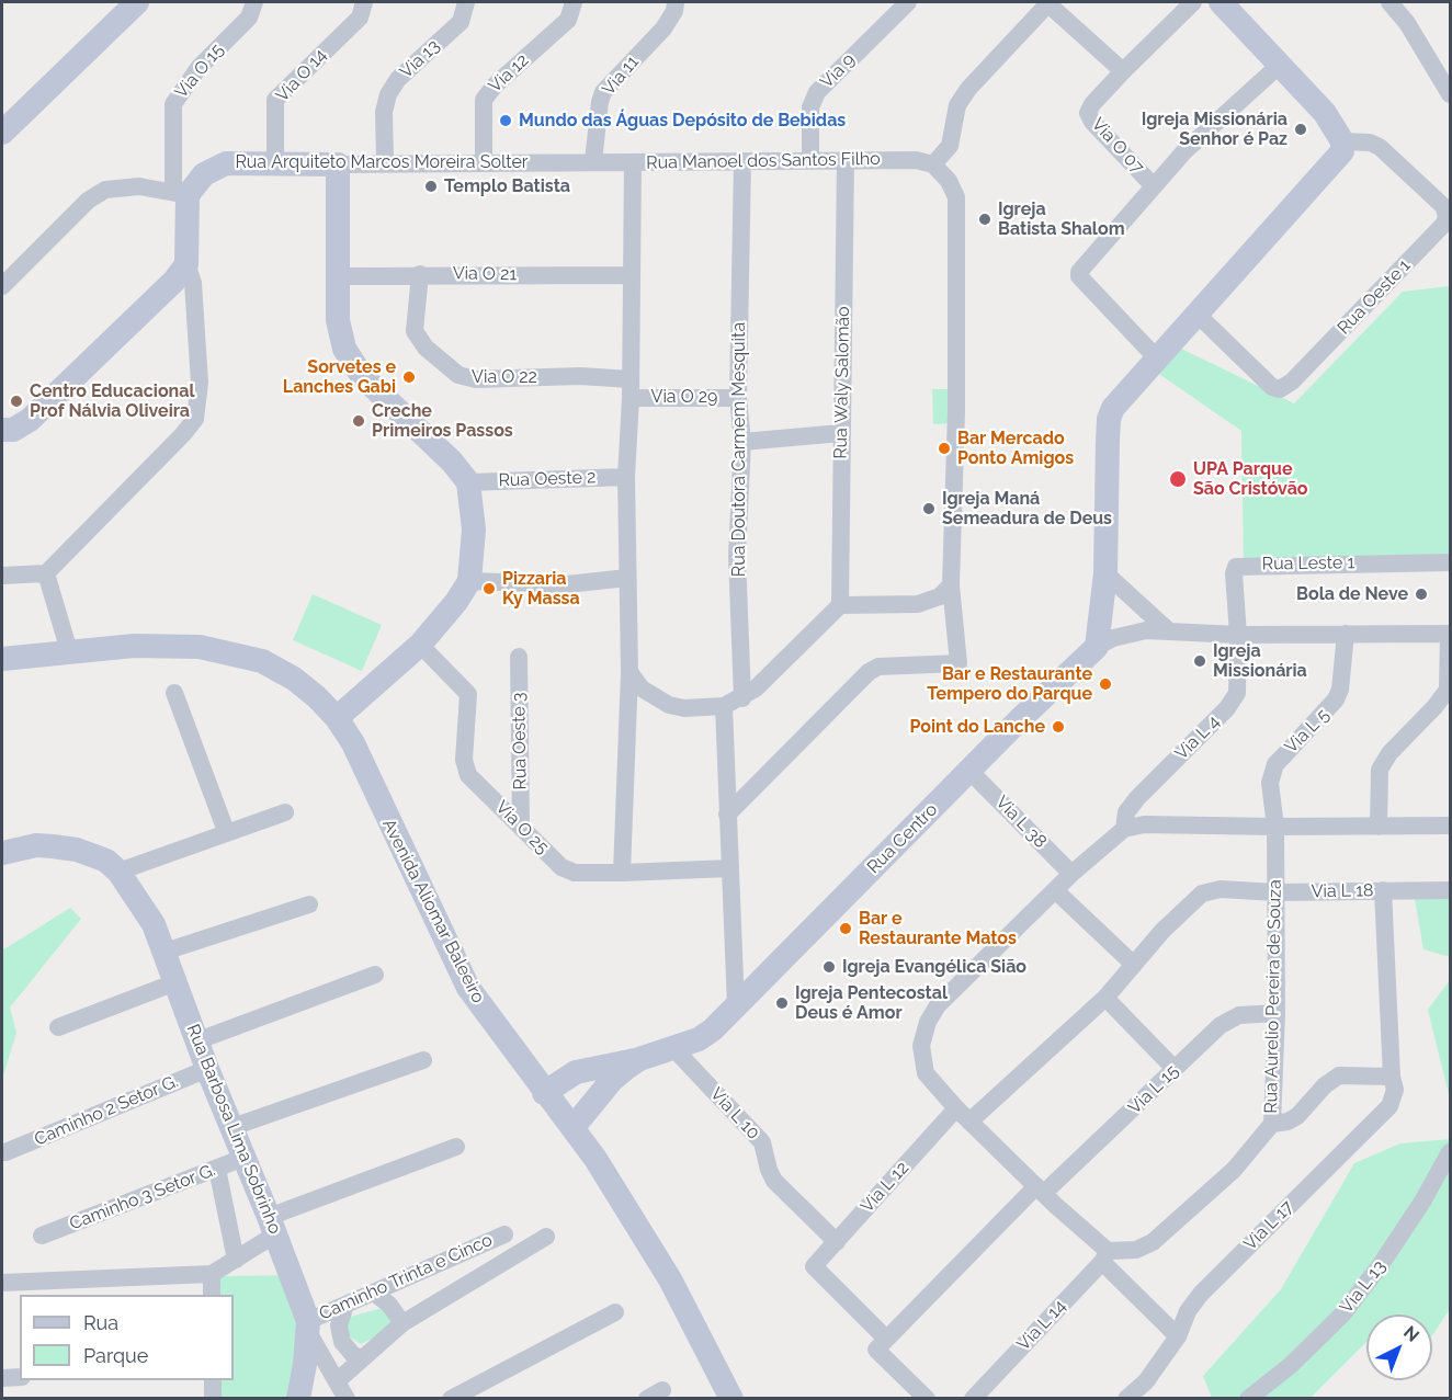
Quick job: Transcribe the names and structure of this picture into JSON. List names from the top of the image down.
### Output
{
  "streets": {
    "street": [
      "Via 13",
      "Via O 15",
      "Via 9",
      "Via 12",
      "Via O 14",
      "Via 11",
      "Via O 07",
      "Rua Manoel dos Santos Filho",
      "Rua Arquiteto Marcos Moreira Solter",
      "Via O 21",
      "Rua Oeste 1",
      "Via O 22",
      "Rua Waly Salomão",
      "Via O 29",
      "Rua Doutora Carmem Mesquita",
      "Rua Oeste 2",
      "Rua Leste 1",
      "Via L 5",
      "Via L 4",
      "Rua Oeste 3",
      "Via L 38",
      "Via O 25",
      "Rua Centro",
      "Via L 18",
      "Avenida Aliomar Baleeiro",
      "Rua Aurelio Pereira de Souza",
      "Via L 15",
      "Caminho 2 Setor G.",
      "Via L 10",
      "Rua Barbosa Lima Sobrinho",
      "Via L 12",
      "Caminho 3 Setor G.",
      "Via L 17",
      "Caminho Trinta e Cinco",
      "Via L 13",
      "Via L 14"
    ]
  },
  "crossings": [
    ["Via 13", "Rua Arquiteto Marcos Moreira Solter"],
    ["Via O 15", "Rua Arquiteto Marcos Moreira Solter"],
    ["Via 9", "Rua Manoel dos Santos Filho"],
    ["Via 12", "Rua Arquiteto Marcos Moreira Solter"],
    ["Via O 14", "Rua Arquiteto Marcos Moreira Solter"],
    ["Via 11", "Rua Arquiteto Marcos Moreira Solter"],
    ["Rua Manoel dos Santos Filho", "Rua Arquiteto Marcos Moreira Solter"],
    ["Rua Manoel dos Santos Filho", "Via O 21"],
    ["Rua Manoel dos Santos Filho", "Via O 22"],
    ["Rua Manoel dos Santos Filho", "Rua Waly Salomão"],
    ["Rua Manoel dos Santos Filho", "Via O 29"],
    ["Rua Manoel dos Santos Filho", "Rua Doutora Carmem Mesquita"],
    ["Rua Manoel dos Santos Filho", "Rua Oeste 2"],
    ["Rua Manoel dos Santos Filho", "Via O 25"],
    ["Via O 21", "Via O 22"],
    ["Via O 29", "Rua Doutora Carmem Mesquita"],
    ["Rua Leste 1", "Via L 4"],
    ["Rua Leste 1", "Rua Centro"],
    ["Via L 5", "Rua Centro"],
    ["Via L 5", "Rua Aurelio Pereira de Souza"],
    ["Via L 4", "Rua Centro"],
    ["Rua Oeste 3", "Via O 25"],
    ["Via L 38", "Rua Centro"],
    ["Rua Centro", "Avenida Aliomar Baleeiro"],
    ["Rua Centro", "Via L 10"],
    ["Via L 18", "Rua Aurelio Pereira de Souza"],
    ["Via L 18", "Via L 12"],
    ["Via L 18", "Via L 17"],
    ["Rua Aurelio Pereira de Souza", "Via L 15"],
    ["Rua Aurelio Pereira de Souza", "Via L 14"],
    ["Caminho 2 Setor G.", "Rua Barbosa Lima Sobrinho"],
    ["Via L 10", "Via L 12"],
    ["Rua Barbosa Lima Sobrinho", "Caminho 3 Setor G."],
    ["Rua Barbosa Lima Sobrinho", "Caminho Trinta e Cinco"]
  ],
  "places": [
    "Mundo das Águas Depósito de Bebidas",
    "Igreja Missionária Senhor é Paz",
    "Templo Batista",
    "Igreja Batista Shalom",
    "Sorvetes e Lanches Gabi",
    "Centro Educacional Prof Nálvia Oliveira",
    "Creche Primeiros Passos",
    "Bar Mercado Ponto Amigos",
    "UPA Parque São Cristóvão",
    "Igreja Maná Semeadura de Deus",
    "Pizzaria Ky Massa",
    "Bola de Neve",
    "Igreja Missionária",
    "Bar e Restaurante Tempero do Parque",
    "Point do Lanche",
    "Bar e Restaurante Matos",
    "Igreja Evangélica Sião",
    "Igreja Pentecostal Deus é Amor"
  ],
  "legend": ["Rua", "Parque"],
  "north": "top right"
}
